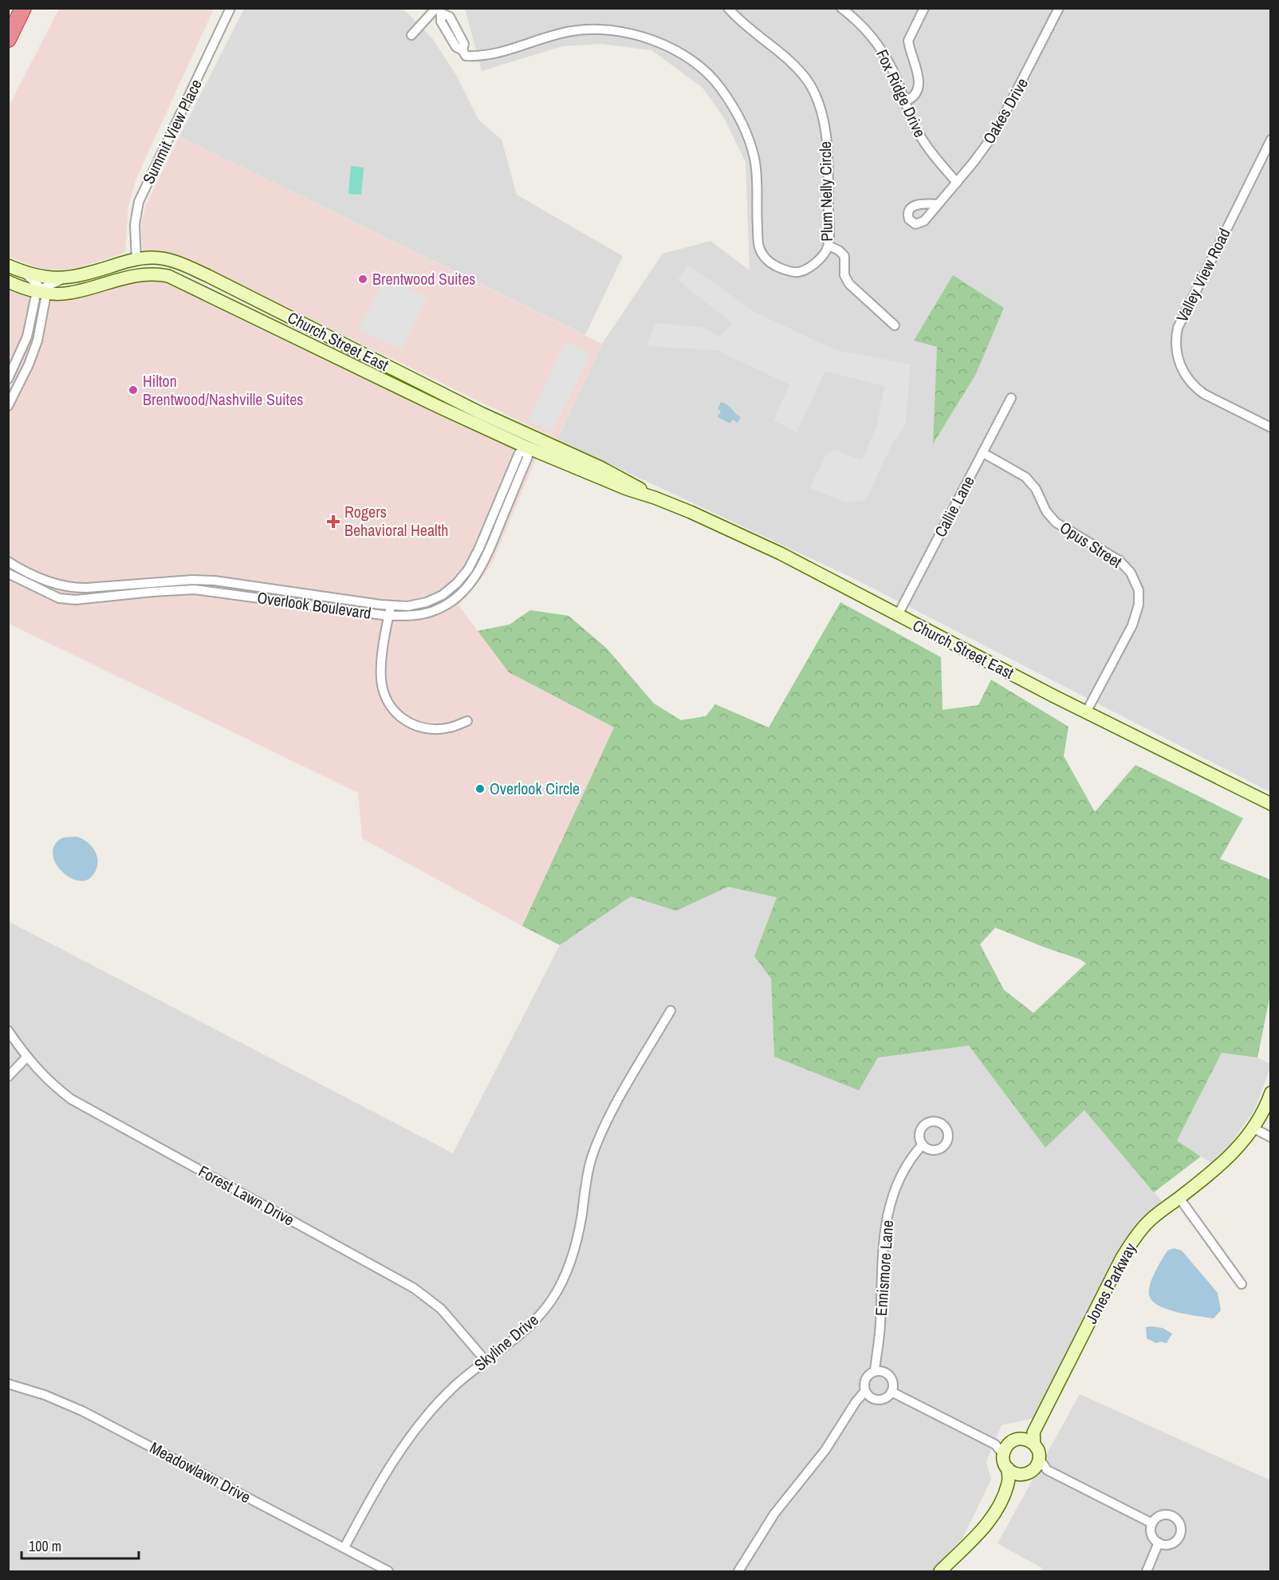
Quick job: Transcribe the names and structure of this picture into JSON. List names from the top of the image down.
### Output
{
  "streets": {
    "main road": ["Church Street East", "Jones Parkway"],
    "street": [
      "Fox Ridge Drive",
      "Oakes Drive",
      "Summit View Place",
      "Plum Nelly Circle",
      "Valley View Road",
      "Callie Lane",
      "Opus Street",
      "Overlook Boulevard",
      "Forest Lawn Drive",
      "Ennismore Lane",
      "Skyline Drive",
      "Meadowlawn Drive"
    ]
  },
  "crossings": [
    ["Fox Ridge Drive", "Oakes Drive"],
    ["Summit View Place", "Church Street East"],
    ["Church Street East", "Callie Lane"],
    ["Church Street East", "Opus Street"],
    ["Church Street East", "Overlook Boulevard"],
    ["Callie Lane", "Opus Street"],
    ["Forest Lawn Drive", "Skyline Drive"],
    ["Skyline Drive", "Meadowlawn Drive"]
  ],
  "places": {
    "other": ["Brentwood Suites", "Hilton Brentwood/Nashville Suites", "Overlook Circle"],
    "health": ["Rogers Behavioral Health"]
  },
  "scale_bar": "100 m"
}
